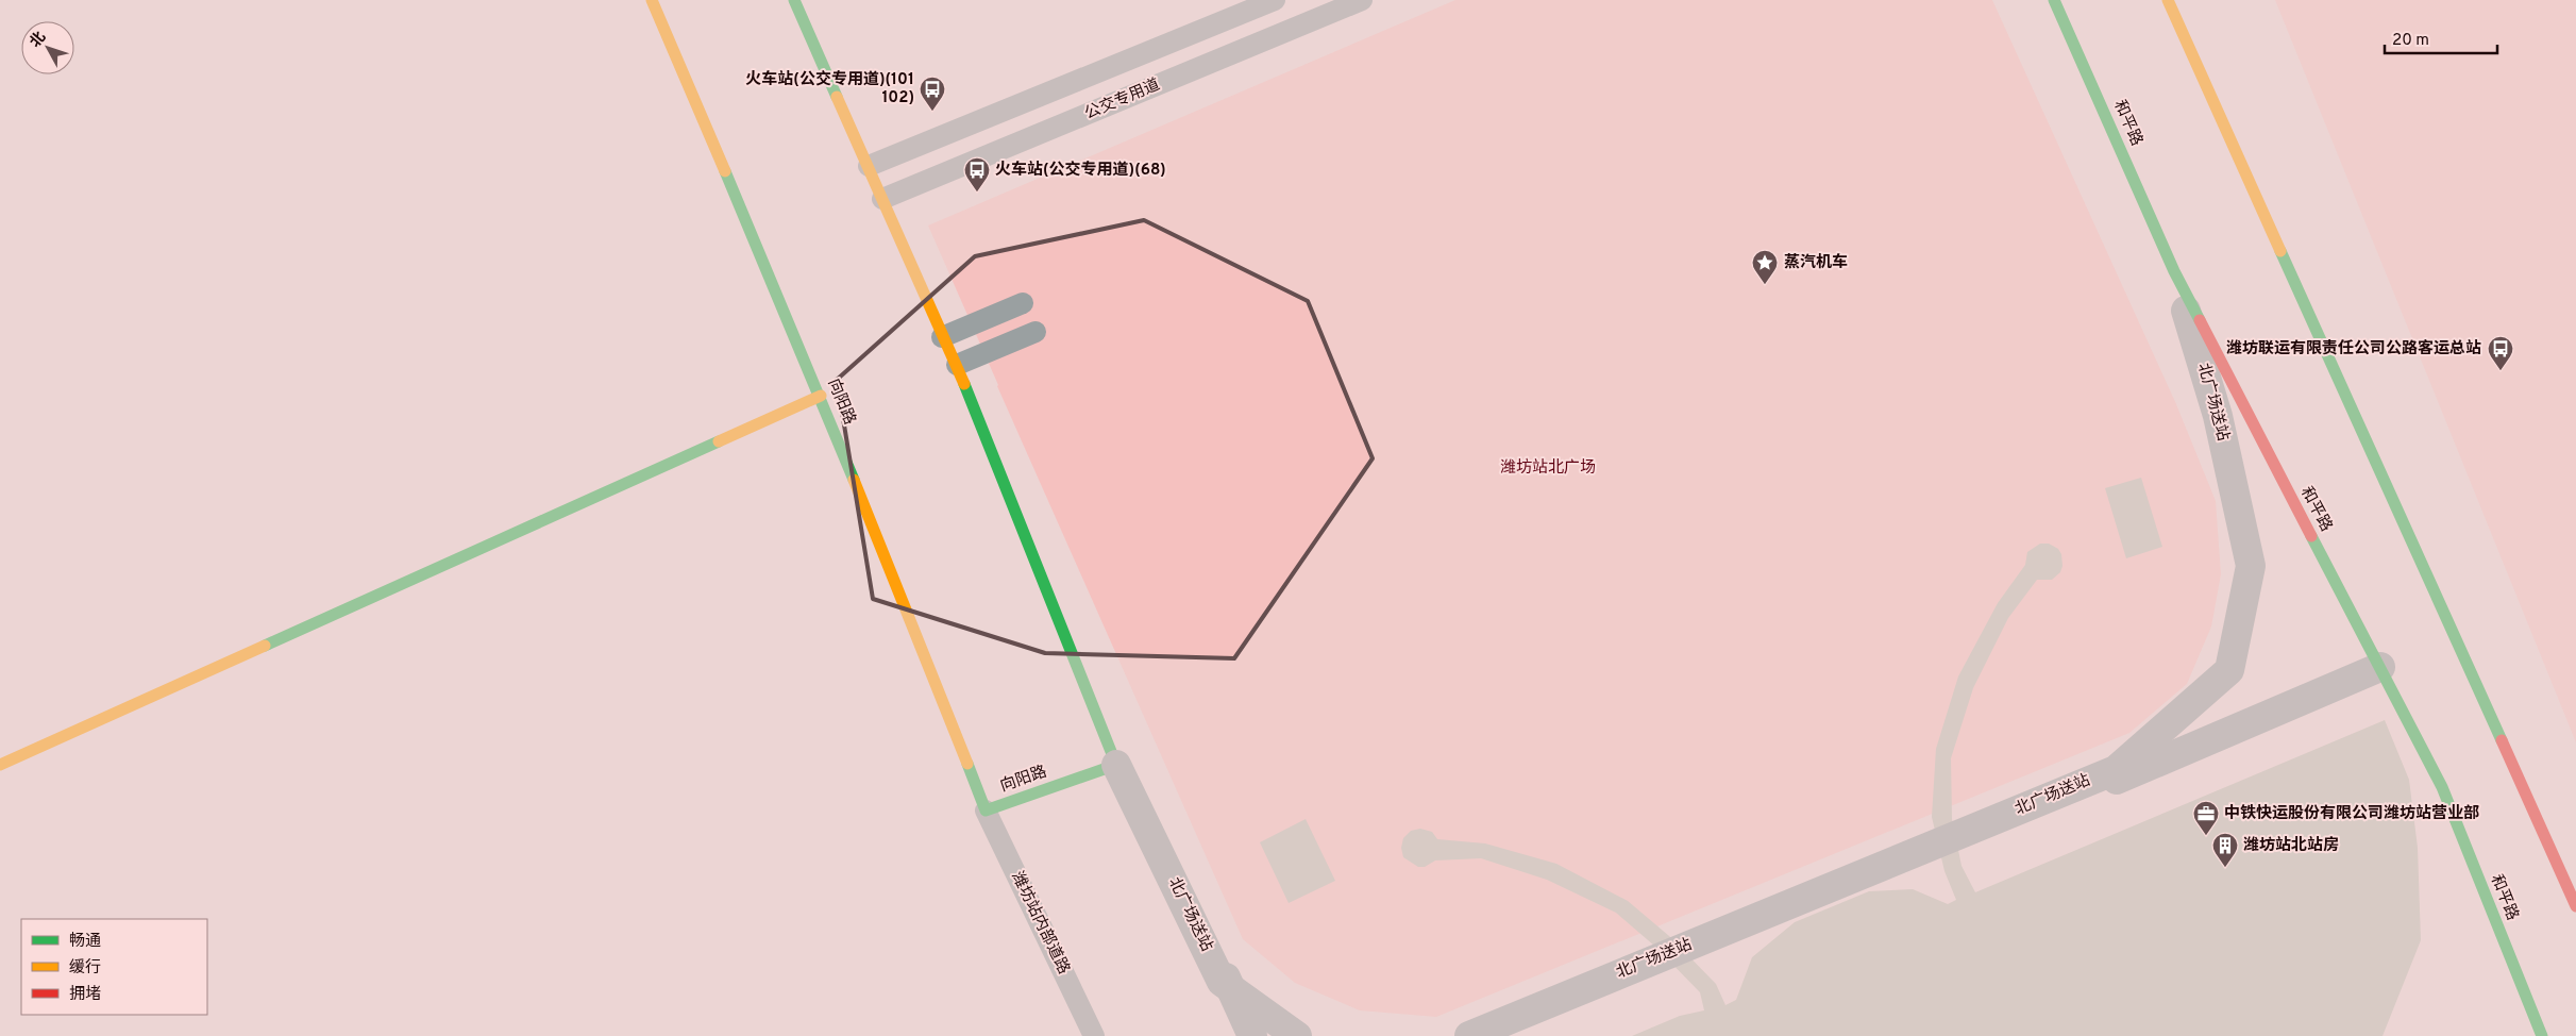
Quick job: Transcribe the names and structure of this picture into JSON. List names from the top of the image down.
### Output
{
  "streets": {
    "street": ["和平路", "向阳路", "北广场送站"],
    "lane": ["公交专用道", "潍坊站内部道路"]
  },
  "crossings": [
    ["和平路", "北广场送站"],
    ["向阳路", "北广场送站"],
    ["向阳路", "潍坊站内部道路"]
  ],
  "parks": ["潍坊站北广场"],
  "places": {
    "bus stop": ["火车站(公交专用道)(101 102)", "火车站(公交专用道)(68)", "潍坊联运有限责任公司公路客运总站"],
    "place": ["蒸汽机车"],
    "office": ["中铁快运股份有限公司潍坊站营业部"],
    "building": ["潍坊站北站房"]
  },
  "legend": ["畅通", "缓行", "拥堵"],
  "scale_bar": "20 m",
  "north": "top left"
}
